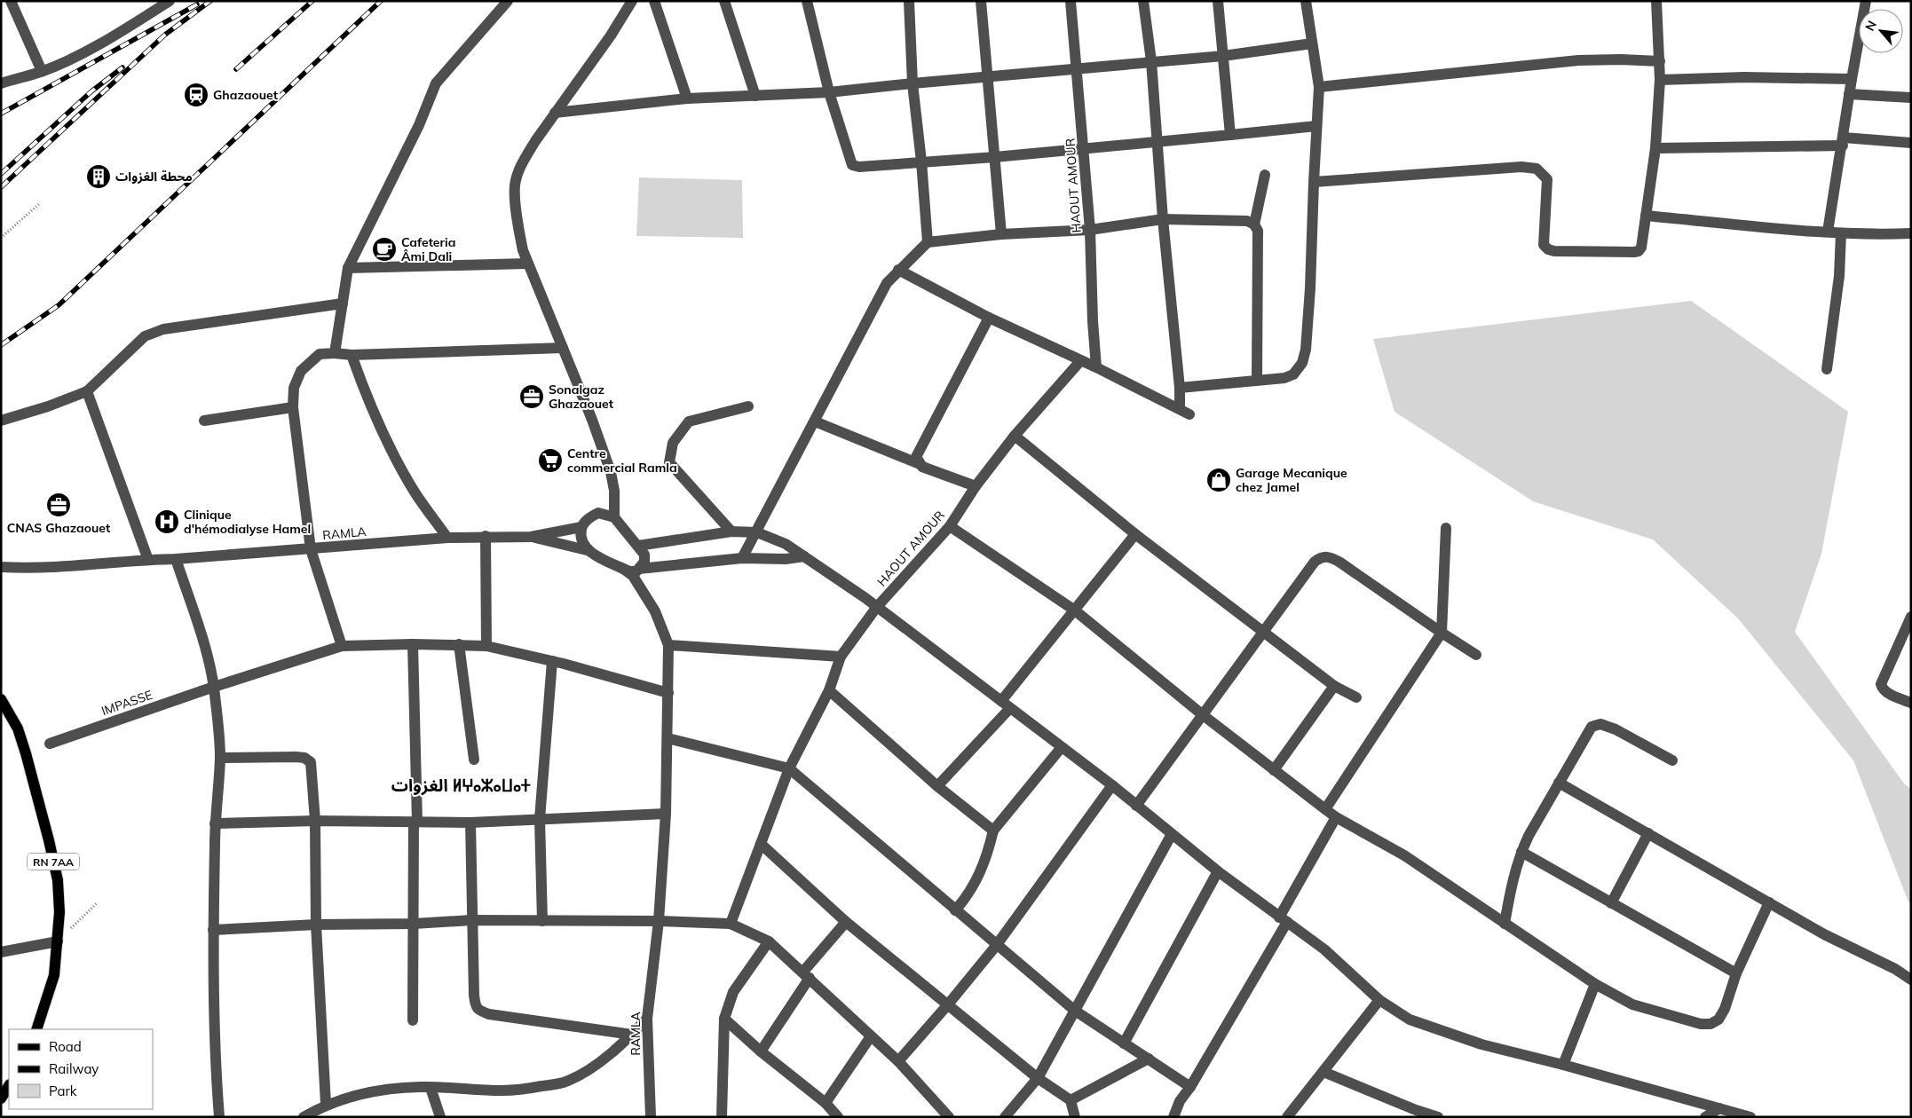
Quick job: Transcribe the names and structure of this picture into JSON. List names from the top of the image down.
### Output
{
  "streets": {
    "main road": ["RN 7AA"],
    "street": ["HAOUT AMOUR", "RAMLA", "IMPASSE"]
  },
  "crossings": [
    ["RAMLA", "IMPASSE"]
  ],
  "districts": ["الغزوات ⵍⵖⴰⵣⴰⵡⴰⵜ"],
  "places": {
    "station": ["Ghazaouet"],
    "building": ["محطة الغزوات"],
    "cafe": ["Cafeteria Âmi Dali"],
    "office": ["Sonalgaz Ghazaouet", "CNAS Ghazaouet"],
    "supermarket": ["Centre commercial Ramla"],
    "shop": ["Garage Mecanique chez Jamel"],
    "hospital": ["Clinique d'hémodialyse Hamel"]
  },
  "legend": ["Road", "Railway", "Park"],
  "north": "top left"
}
